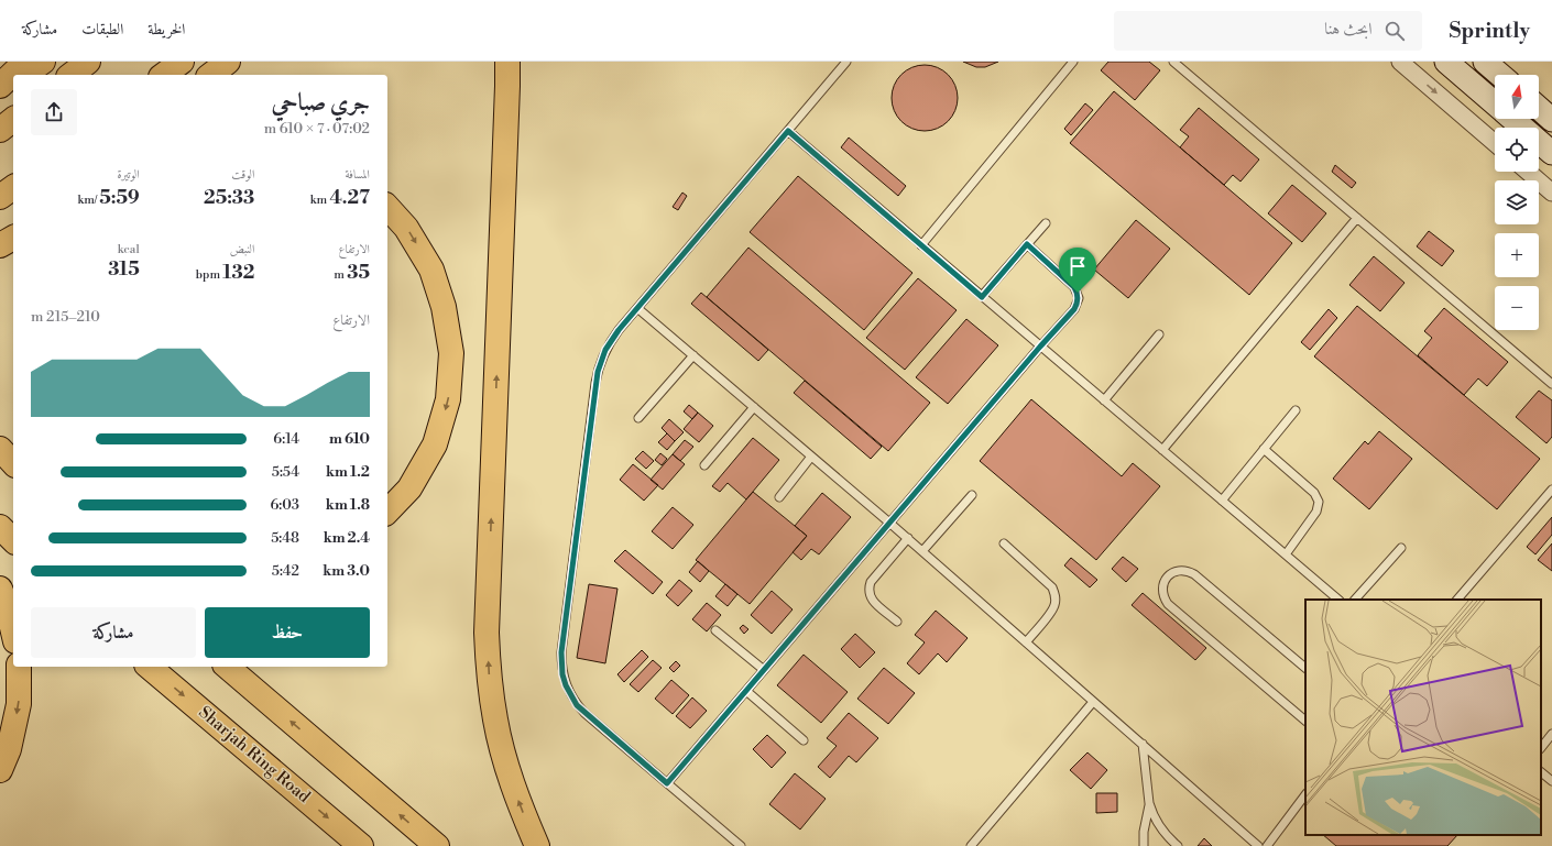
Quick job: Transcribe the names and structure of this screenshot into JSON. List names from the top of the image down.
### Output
{
  "streets": {
    "main road": ["Sharjah Ring Road"]
  },
  "north": "top",
  "page": {
    "header": "Sprintly",
    "search": "ابحث هنا",
    "nav": ["الخريطة", "الطبقات", "مشاركة"],
    "map_buttons": ["+", "−"],
    "heading": ["جري صباحي", "07:02 · 7 × 610 m"],
    "stats": [
      ["المسافة", "4.27 km"],
      ["الوقت", "25:33"],
      ["الوتيرة", "5:59 /km"],
      ["الارتفاع", "35 m"],
      ["النبض", "132 bpm"],
      ["kcal", "315"]
    ],
    "chart": ["الارتفاع", "210–215 m"],
    "list": [
      {
        "name": "610 m",
        "note": "6:14"
      },
      {
        "name": "1.2 km",
        "note": "5:54"
      },
      {
        "name": "1.8 km",
        "note": "6:03"
      },
      {
        "name": "2.4 km",
        "note": "5:48"
      },
      {
        "name": "3.0 km",
        "note": "5:42"
      }
    ],
    "buttons": ["حفظ", "مشاركة"]
  }
}
